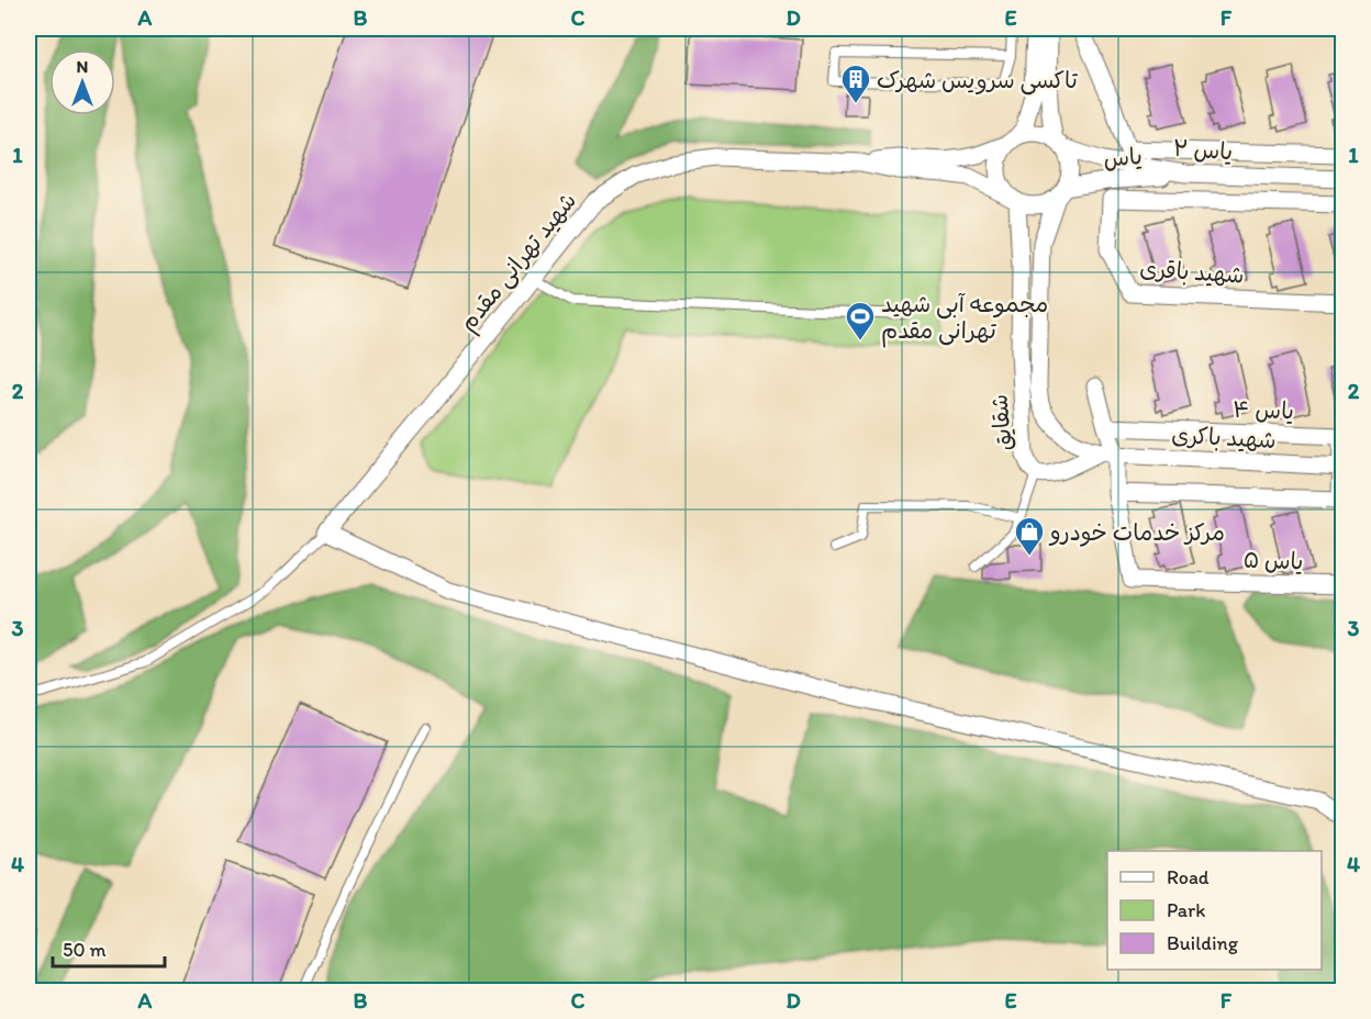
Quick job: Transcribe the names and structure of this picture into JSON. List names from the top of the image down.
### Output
{
  "streets": {
    "street": [
      "یاس ۲",
      "یاس",
      "شهید تهرانی مقدم",
      "شهید باقری",
      "یاس ۴",
      "شقایق",
      "شهید باکری",
      "یاس ۵"
    ]
  },
  "crossings": [
    ["یاس ۲", "یاس"],
    ["یاس", "شهید تهرانی مقدم"],
    ["یاس", "شقایق"],
    ["شهید تهرانی مقدم", "شقایق"],
    ["یاس ۴", "شهید باکری"],
    ["شقایق", "شهید باکری"],
    ["شقایق", "یاس ۵"],
    ["شهید باکری", "یاس ۵"]
  ],
  "places": {
    "building": ["تاکسی سرویس شهرک"],
    "sports": ["مجموعه آبی شهید تهرانی مقدم"],
    "shop": ["مرکز خدمات خودرو"]
  },
  "legend": ["Road", "Park", "Building"],
  "scale_bar": "50 m",
  "north": "top",
  "grid": {
    "columns": [
      "A",
      "B",
      "C",
      "D",
      "E",
      "F"
    ],
    "rows": [
      "1",
      "2",
      "3",
      "4"
    ]
  }
}
